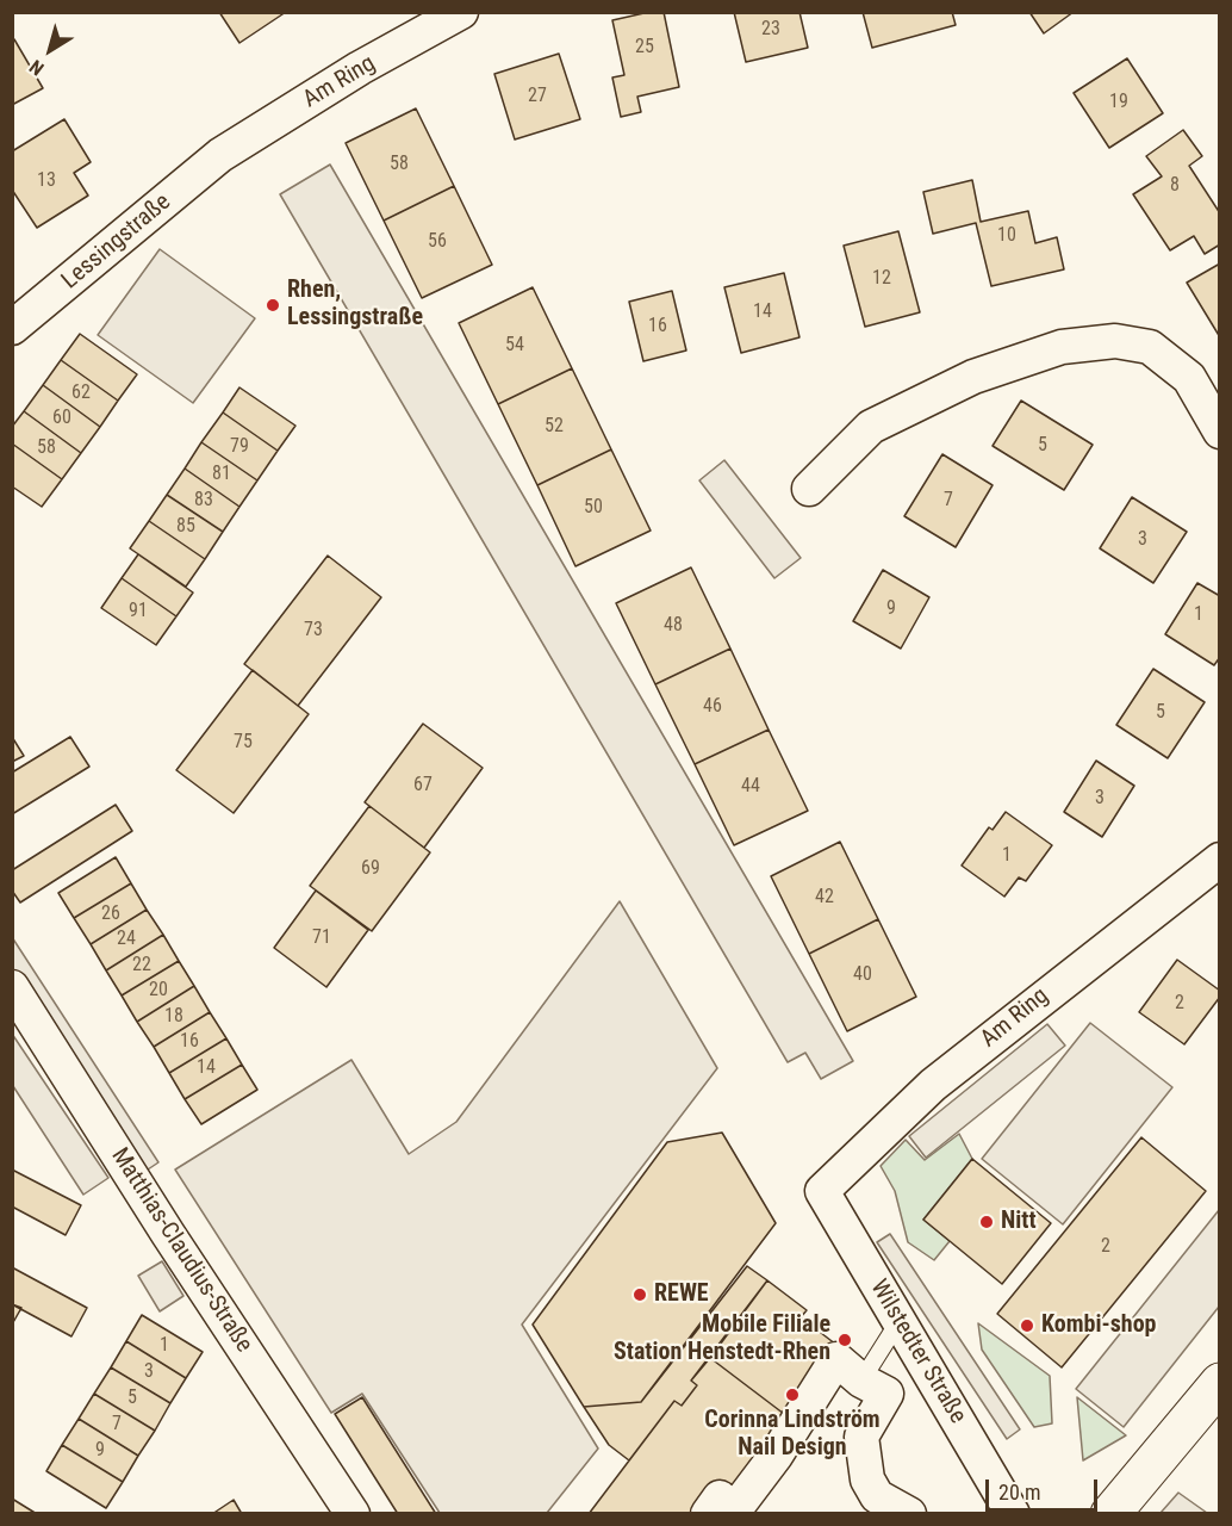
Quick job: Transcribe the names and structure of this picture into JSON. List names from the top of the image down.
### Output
{
  "streets": {
    "street": [
      "Am Ring",
      "Lessingstraße",
      "Matthias-Claudius-Straße",
      "Wilstedter Straße"
    ]
  },
  "crossings": [
    ["Am Ring", "Lessingstraße"],
    ["Am Ring", "Wilstedter Straße"]
  ],
  "places": [
    "Rhen, Lessingstraße",
    "Nitt",
    "REWE",
    "Kombi-shop",
    "Mobile Filiale Station Henstedt-Rhen",
    "Corinna Lindström Nail Design"
  ],
  "house_numbers": [
    "23",
    "25",
    "27",
    "19",
    "58",
    "13",
    "8",
    "10",
    "56",
    "12",
    "14",
    "16",
    "54",
    "62",
    "60",
    "52",
    "5",
    "79",
    "58",
    "81",
    "83",
    "7",
    "50",
    "85",
    "3",
    "9",
    "91",
    "1",
    "48",
    "73",
    "46",
    "5",
    "75",
    "67",
    "44",
    "3",
    "1",
    "69",
    "42",
    "26",
    "71",
    "24",
    "22",
    "40",
    "20",
    "2",
    "18",
    "16",
    "14",
    "2",
    "1",
    "3",
    "5",
    "7",
    "9"
  ],
  "scale_bar": "20 m",
  "north": "bottom left"
}
